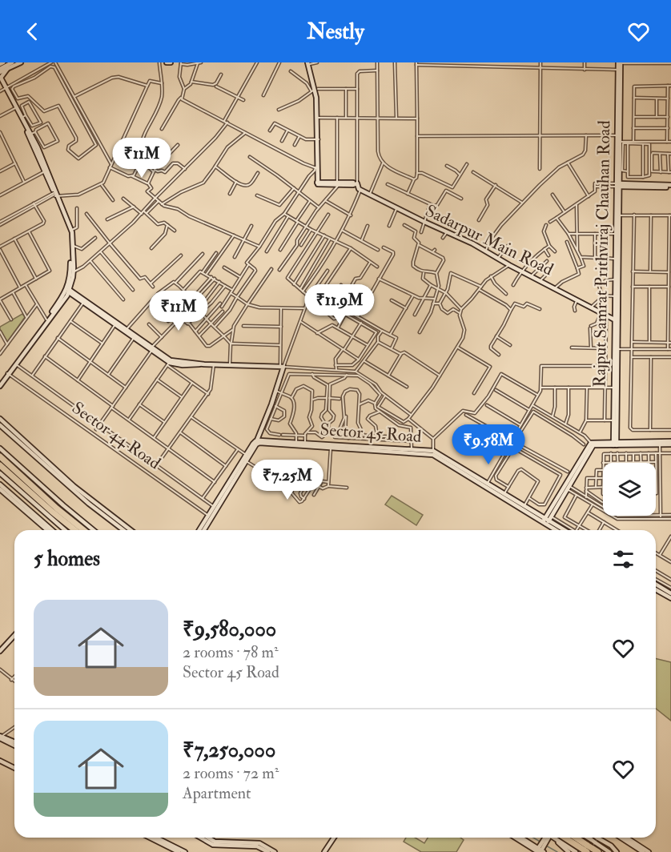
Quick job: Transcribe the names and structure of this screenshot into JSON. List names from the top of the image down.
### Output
{
  "streets": {
    "street": [
      "Sadarpur Main Road",
      "Rajput Samrat Prithviraj Chauhan Road",
      "Sector 45 Road",
      "Sector 44 Road"
    ]
  },
  "crossings": [
    ["Sadarpur Main Road", "Rajput Samrat Prithviraj Chauhan Road"]
  ],
  "page": {
    "header": "Nestly",
    "price": [
      "₹11M",
      "₹11.9M",
      "₹11M",
      "₹9.58M",
      "₹7.25M"
    ],
    "heading": "5 homes",
    "list": [
      {
        "name": "₹9,580,000",
        "note": "2 rooms · 78 m² · Sector 45 Road"
      },
      {
        "name": "₹7,250,000",
        "note": "2 rooms · 72 m² · Apartment"
      }
    ]
  }
}
